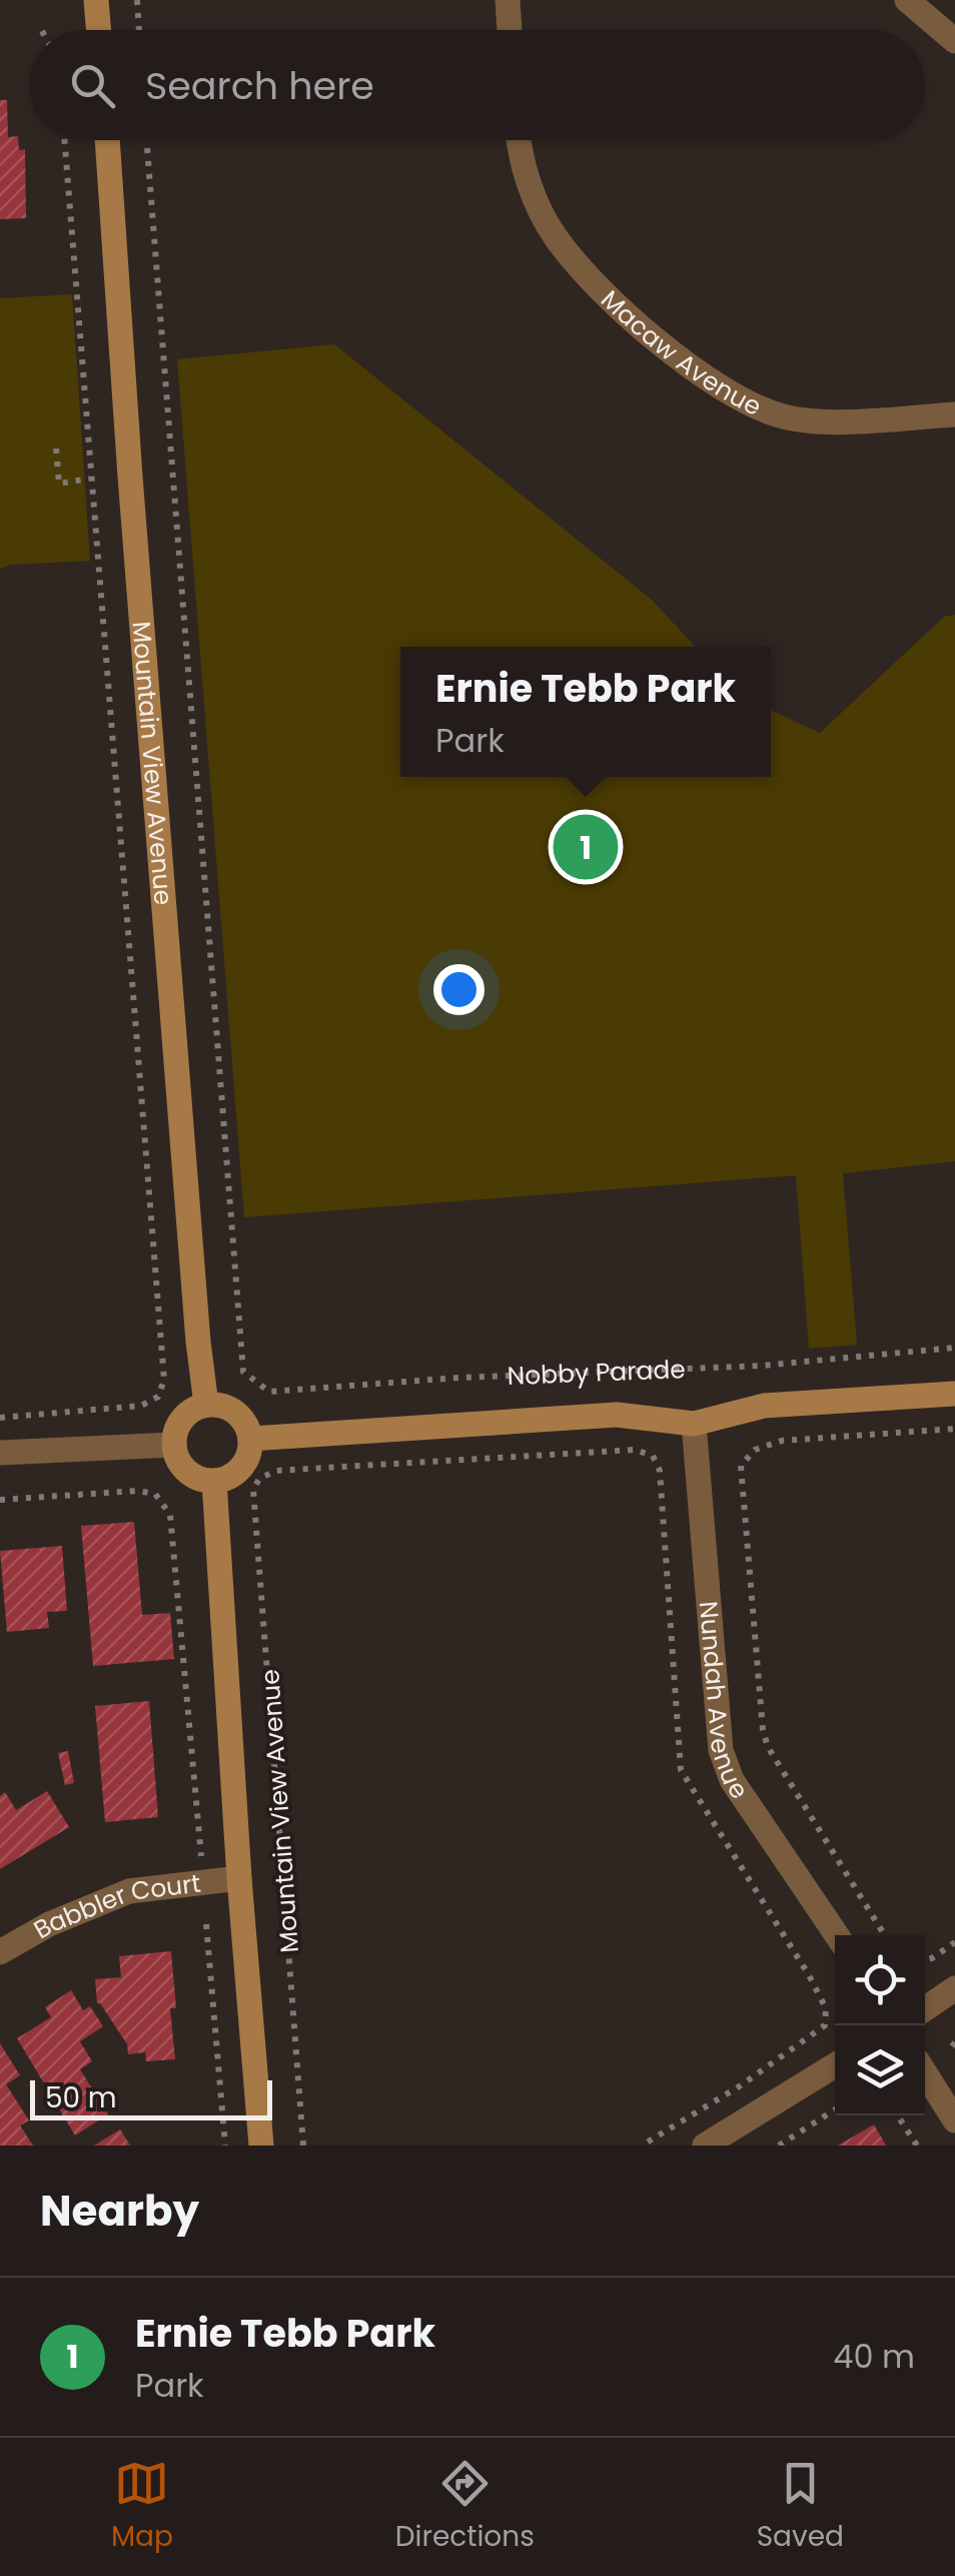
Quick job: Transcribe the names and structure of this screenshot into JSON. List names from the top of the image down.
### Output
{
  "streets": {
    "street": [
      "Macaw Avenue",
      "Mountain View Avenue",
      "Nobby Parade",
      "Nundah Avenue",
      "Babbler Court"
    ]
  },
  "crossings": [
    ["Mountain View Avenue", "Nobby Parade"],
    ["Mountain View Avenue", "Babbler Court"],
    ["Nobby Parade", "Nundah Avenue"]
  ],
  "scale_bar": "50 m",
  "page": {
    "search": "Search here",
    "popup": ["Ernie Tebb Park", "Park"],
    "pins": "1",
    "scale": "50 m",
    "heading": "Nearby",
    "list": [
      {
        "mark": "1",
        "name": "Ernie Tebb Park",
        "note": "Park",
        "value": "40 m"
      }
    ],
    "nav": ["Map", "Directions", "Saved"]
  }
}
